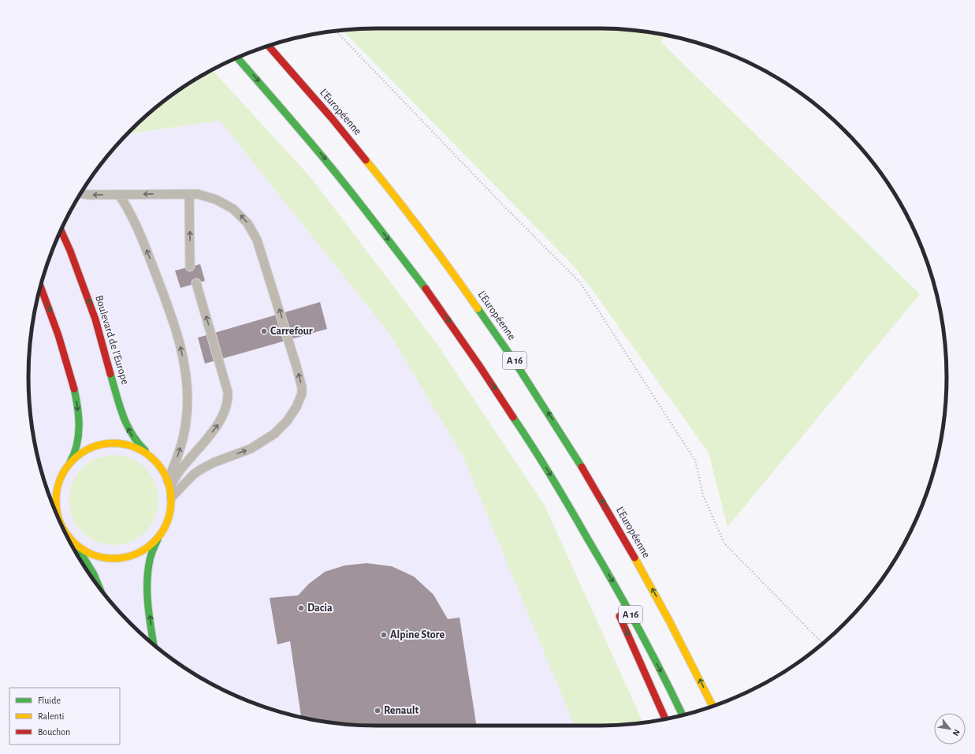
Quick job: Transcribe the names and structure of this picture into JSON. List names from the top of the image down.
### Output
{
  "streets": {
    "main road": ["L'Européenne", "Boulevard de l'Europe", "A 16"]
  },
  "places": [
    "Carrefour",
    "Dacia",
    "Alpine Store",
    "Renault"
  ],
  "legend": ["Fluide", "Ralenti", "Bouchon"],
  "north": "bottom right"
}
